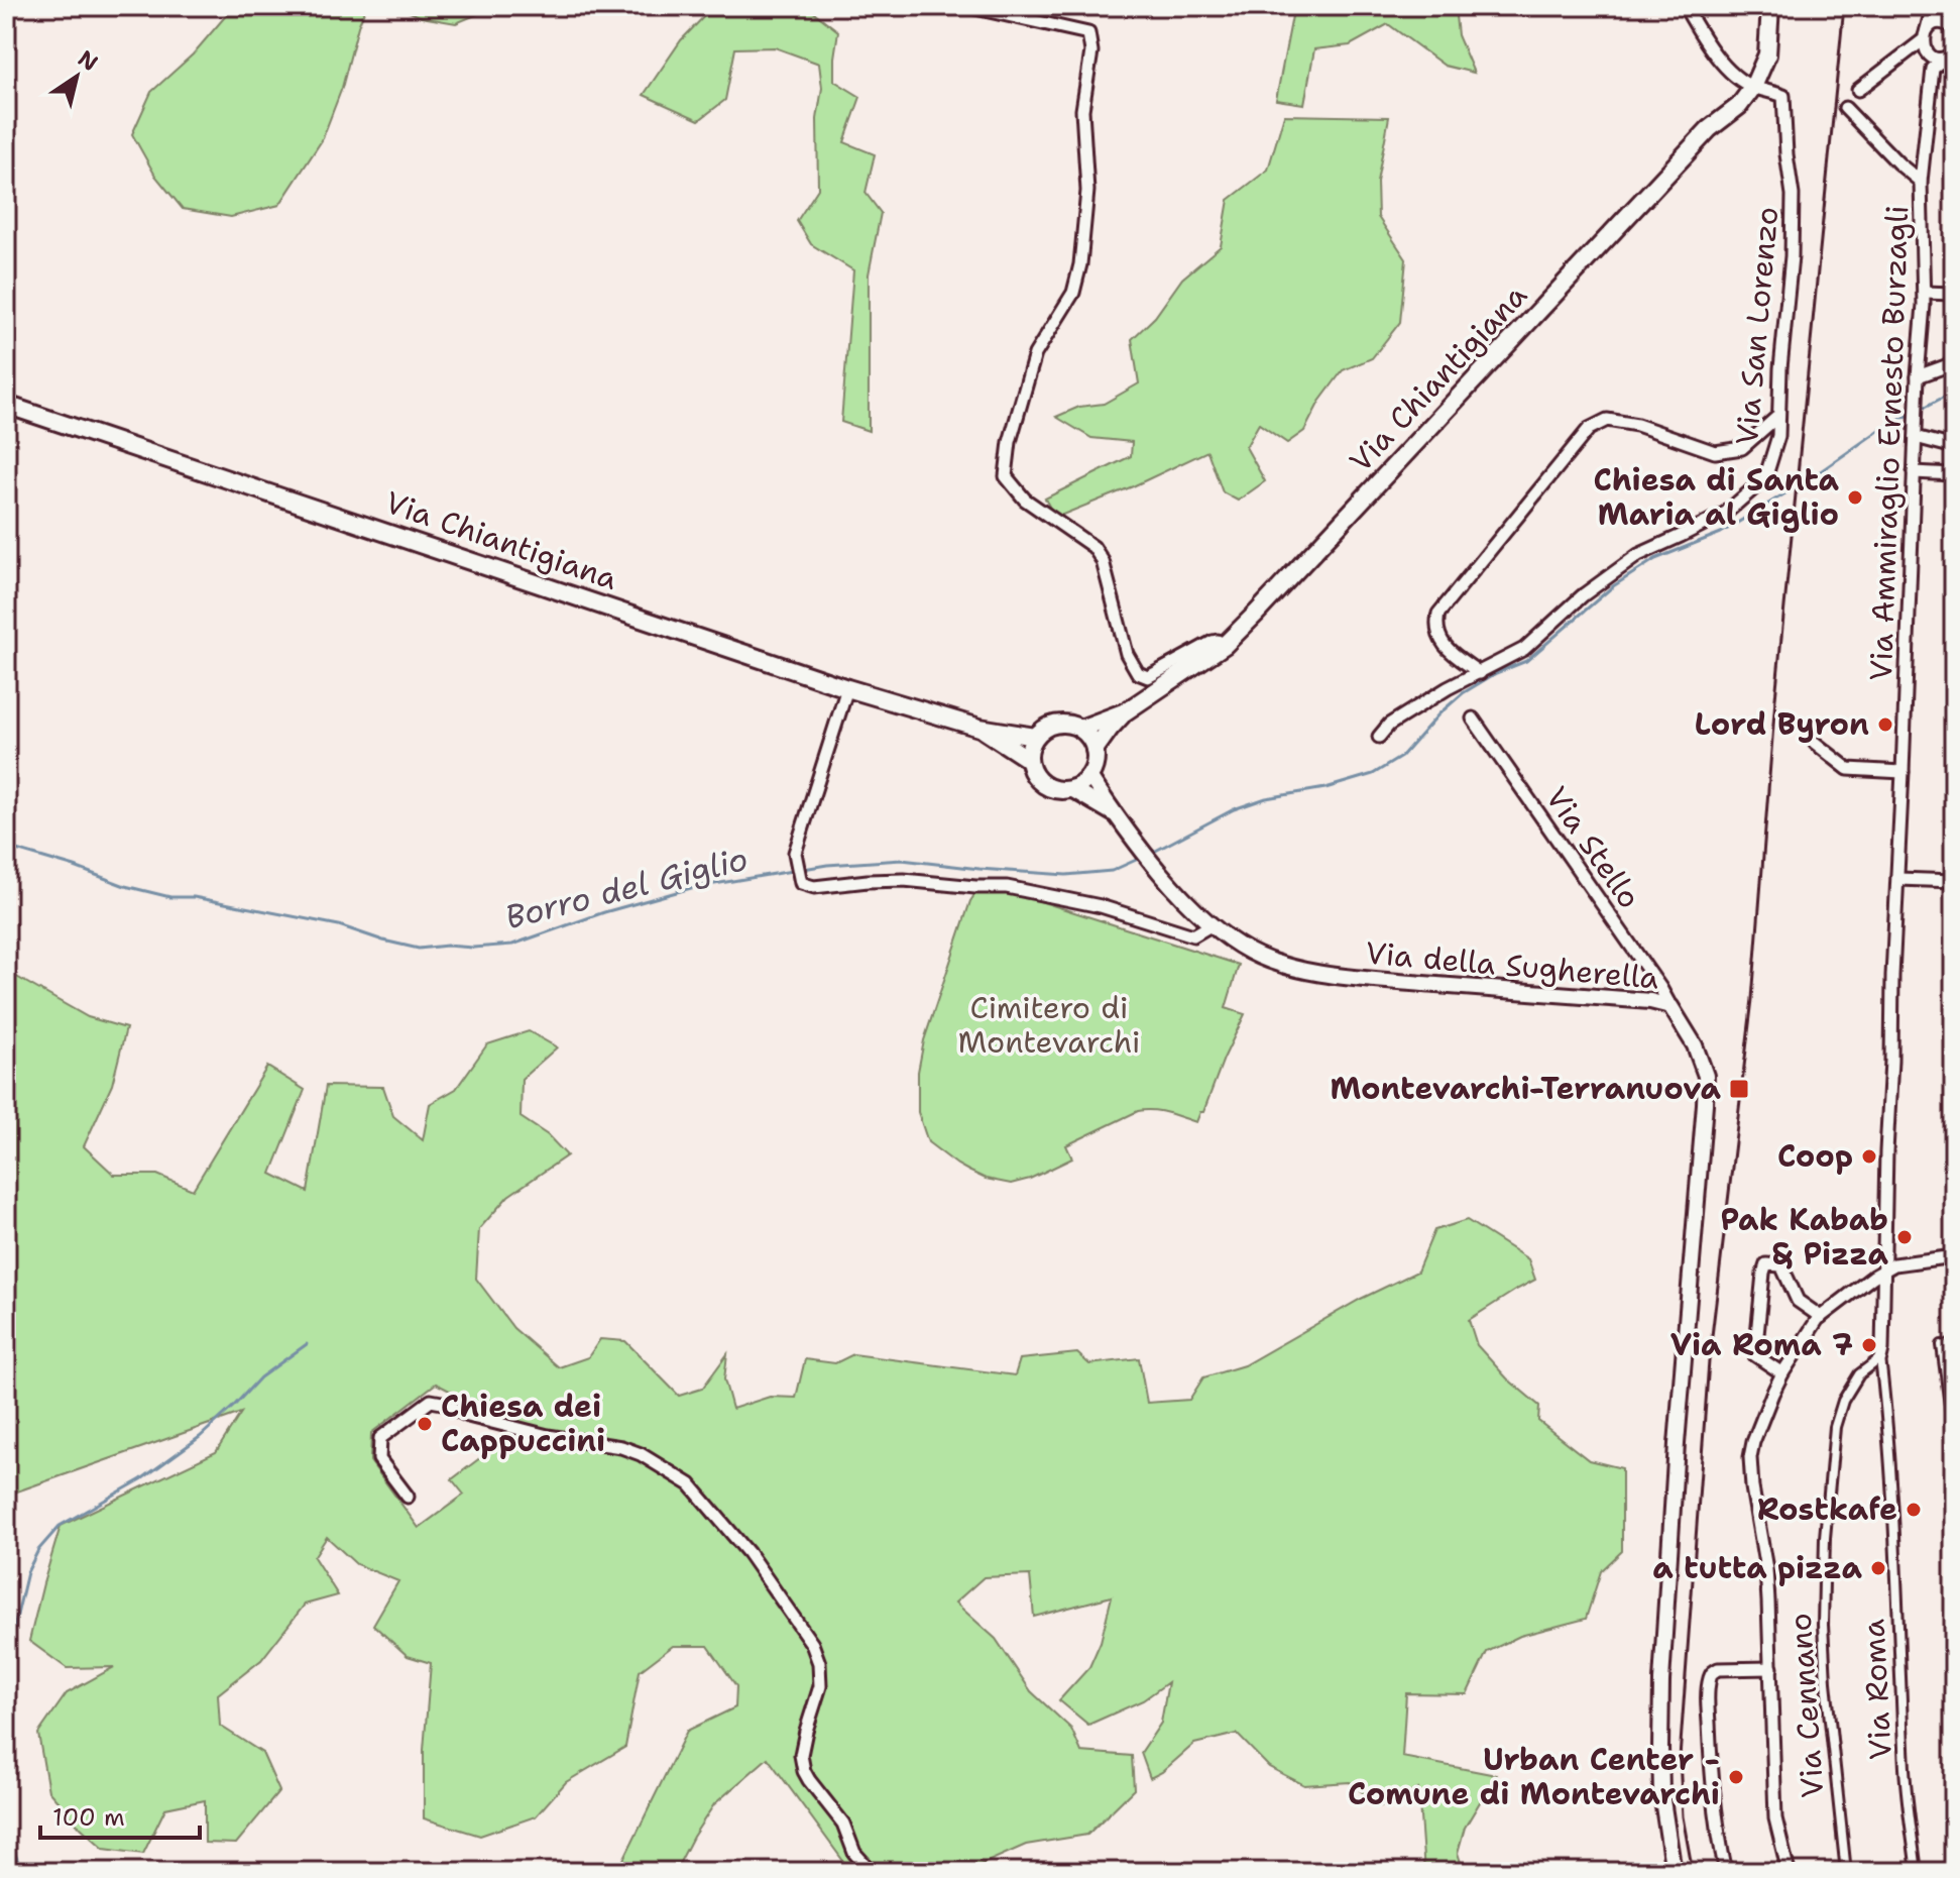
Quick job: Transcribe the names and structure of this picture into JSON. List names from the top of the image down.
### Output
{
  "streets": {
    "main road": ["Via Chiantigiana"],
    "street": [
      "Via San Lorenzo",
      "Via Ammiraglio Ernesto Burzagli",
      "Via Stello",
      "Via della Sugherella",
      "Via Roma",
      "Via Cennano"
    ]
  },
  "crossings": [
    ["Via San Lorenzo", "Via Chiantigiana"],
    ["Via Ammiraglio Ernesto Burzagli", "Via Roma"],
    ["Via Ammiraglio Ernesto Burzagli", "Via Cennano"],
    ["Via Stello", "Via della Sugherella"],
    ["Via Roma", "Via Cennano"]
  ],
  "water": ["Borro del Giglio"],
  "parks": ["Cimitero di Montevarchi"],
  "places": {
    "other": [
      "Chiesa di Santa Maria al Giglio",
      "Lord Byron",
      "Coop",
      "Pak Kabab & Pizza",
      "Via Roma 7",
      "Chiesa dei Cappuccini",
      "Rostkafe",
      "a tutta pizza",
      "Urban Center - Comune di Montevarchi"
    ],
    "transit": ["Montevarchi-Terranuova"]
  },
  "scale_bar": "100 m",
  "north": "top right"
}
